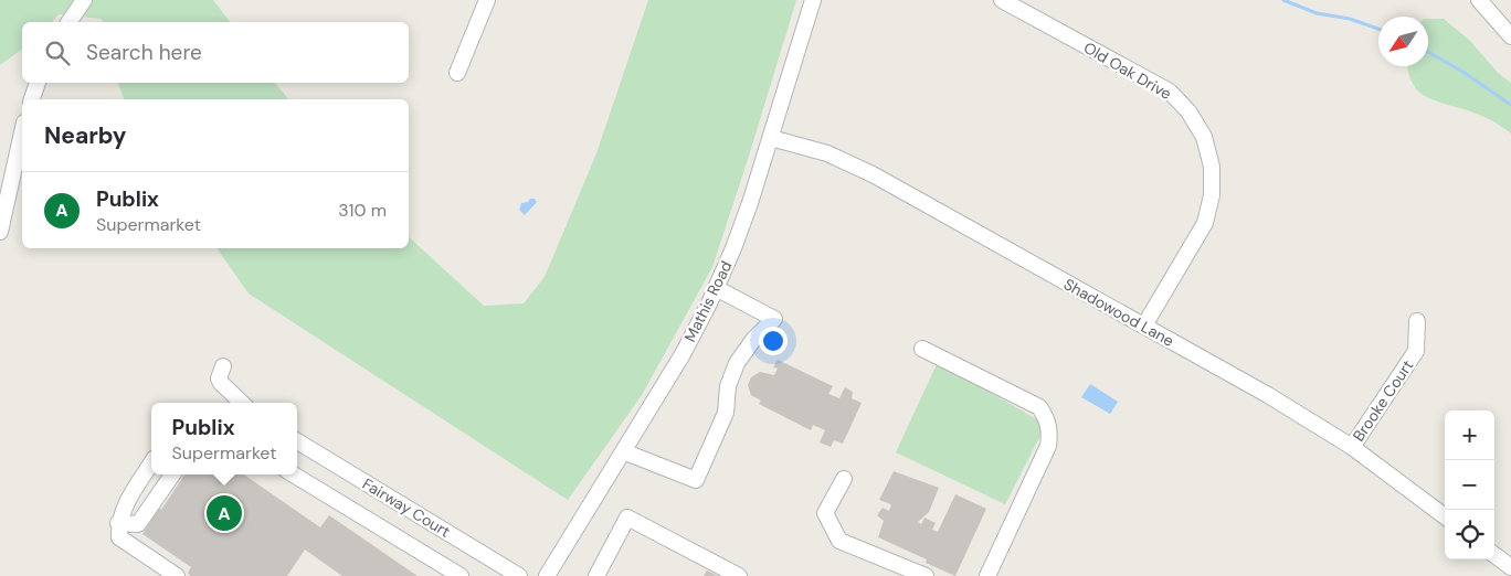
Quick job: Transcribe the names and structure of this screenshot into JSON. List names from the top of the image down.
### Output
{
  "streets": {
    "street": [
      "Old Oak Drive",
      "Mathis Road",
      "Shadowood Lane",
      "Brooke Court",
      "Fairway Court"
    ]
  },
  "crossings": [
    ["Old Oak Drive", "Shadowood Lane"],
    ["Mathis Road", "Shadowood Lane"],
    ["Shadowood Lane", "Brooke Court"]
  ],
  "north": "bottom left",
  "page": {
    "search": "Search here",
    "heading": "Nearby",
    "list": [
      {
        "mark": "A",
        "name": "Publix",
        "note": "Supermarket",
        "value": "310 m"
      }
    ],
    "popup": ["Publix", "Supermarket"],
    "map_buttons": ["+", "−"],
    "pins": "A"
  }
}
